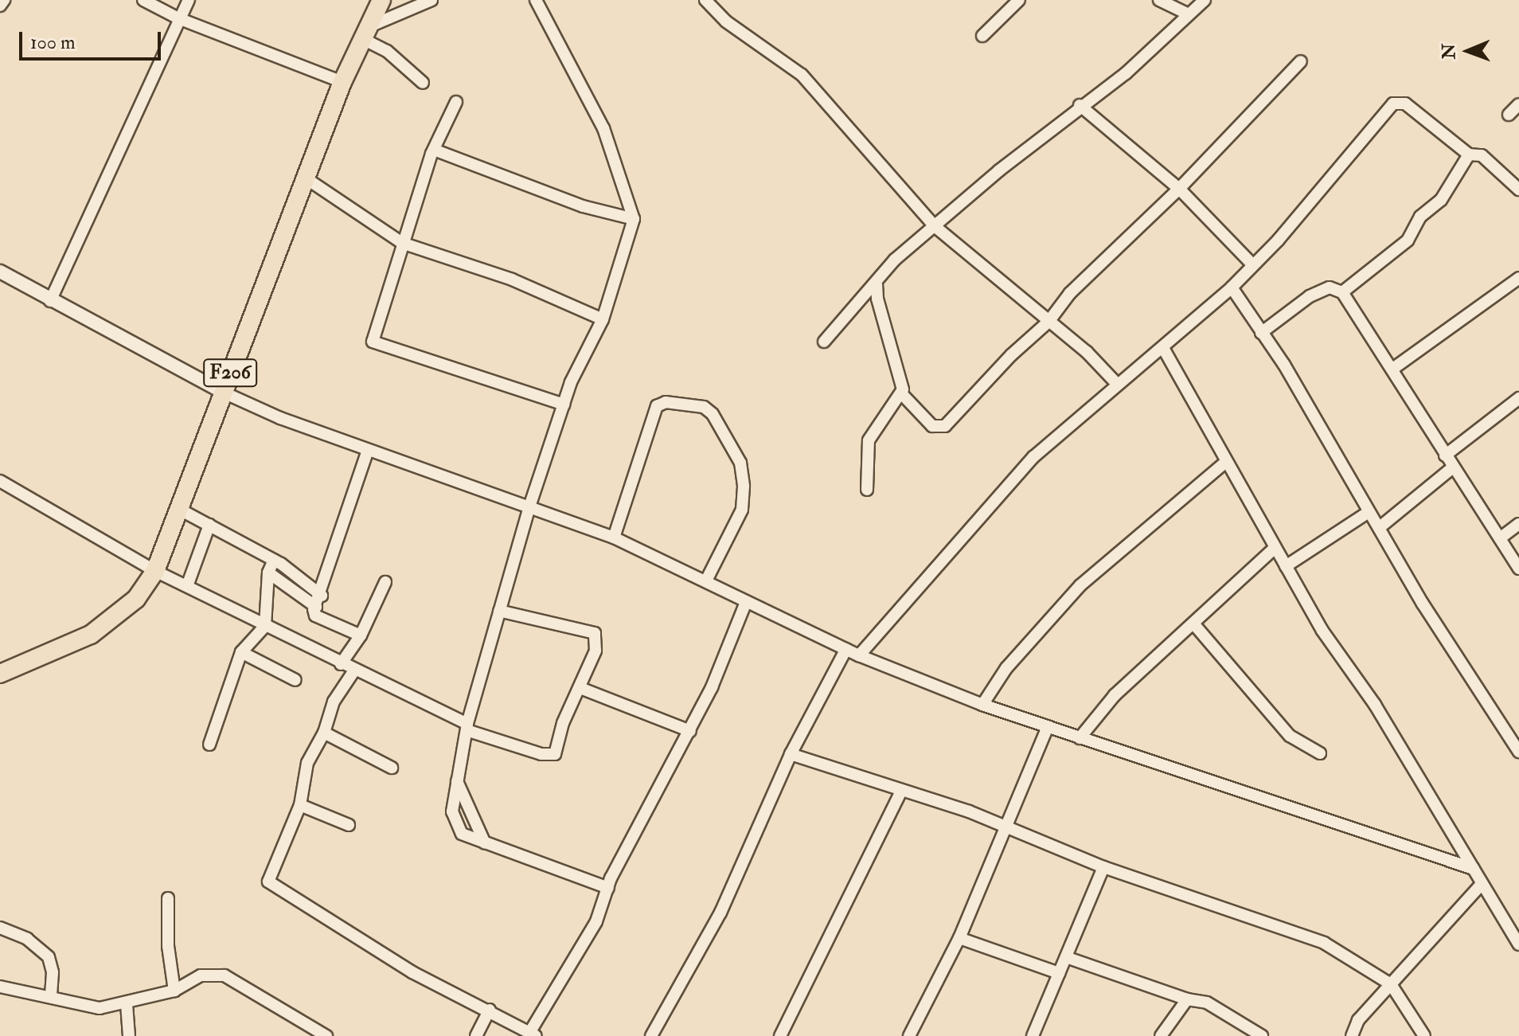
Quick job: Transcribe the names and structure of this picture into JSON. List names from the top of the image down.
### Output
{
  "streets": {
    "main road": ["F206"]
  },
  "scale_bar": "100 m",
  "north": "left"
}
